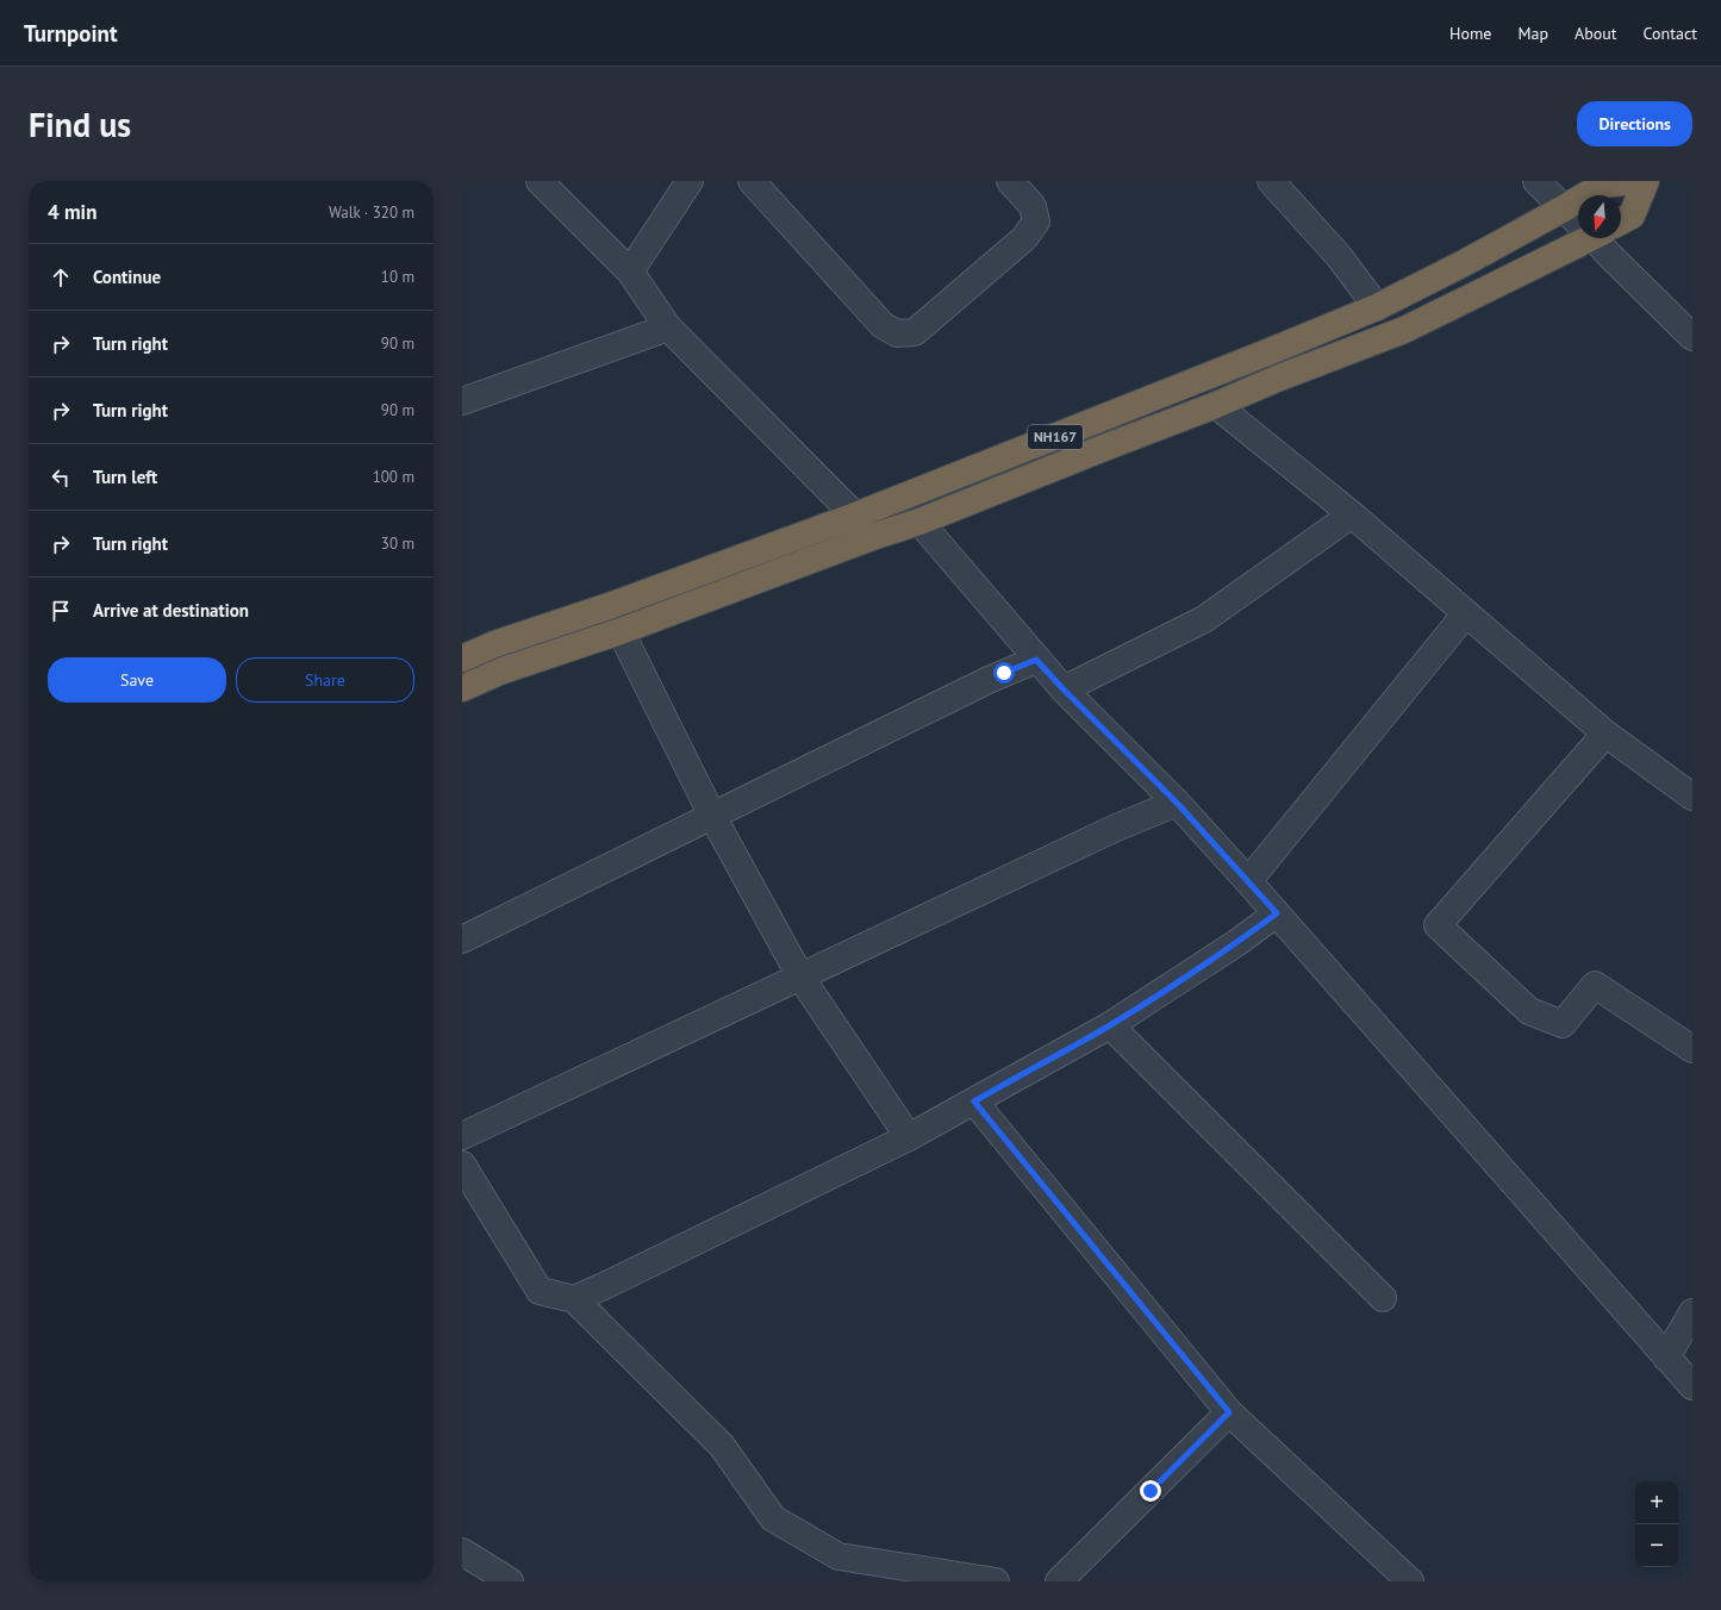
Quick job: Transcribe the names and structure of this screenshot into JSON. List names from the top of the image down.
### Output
{
  "streets": {
    "highway": ["NH167"]
  },
  "north": "bottom",
  "page": {
    "header": "Turnpoint",
    "nav": [
      "Home",
      "Map",
      "About",
      "Contact"
    ],
    "buttons": [
      "Directions",
      ["Save", "Share"]
    ],
    "title": "Find us",
    "heading": ["4 min", "Walk · 320 m"],
    "list": [
      ["Continue", "10 m"],
      ["Turn right", "90 m"],
      ["Turn right", "90 m"],
      ["Turn left", "100 m"],
      ["Turn right", "30 m"],
      "Arrive at destination"
    ],
    "map_buttons": ["+", "−"]
  }
}
